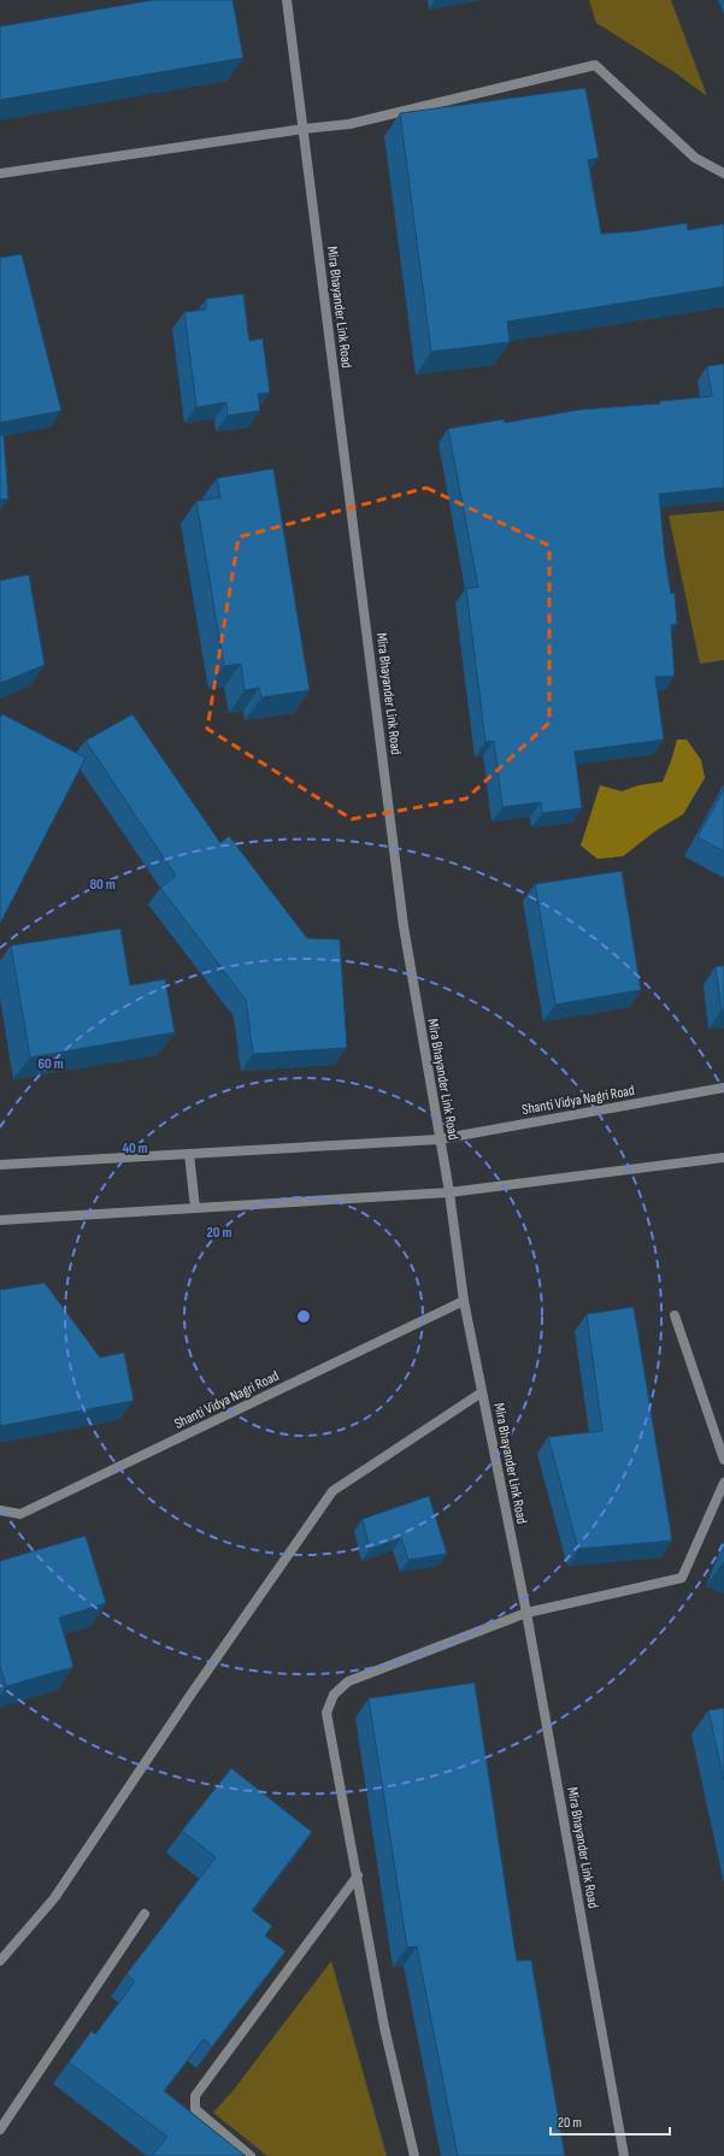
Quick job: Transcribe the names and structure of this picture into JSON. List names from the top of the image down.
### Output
{
  "streets": {
    "street": ["Mira Bhayander Link Road", "Shanti Vidya Nagri Road"]
  },
  "crossings": [
    ["Mira Bhayander Link Road", "Shanti Vidya Nagri Road"]
  ],
  "scale_bar": "20 m",
  "rings": [
    "80 m",
    "60 m",
    "40 m",
    "20 m"
  ]
}
